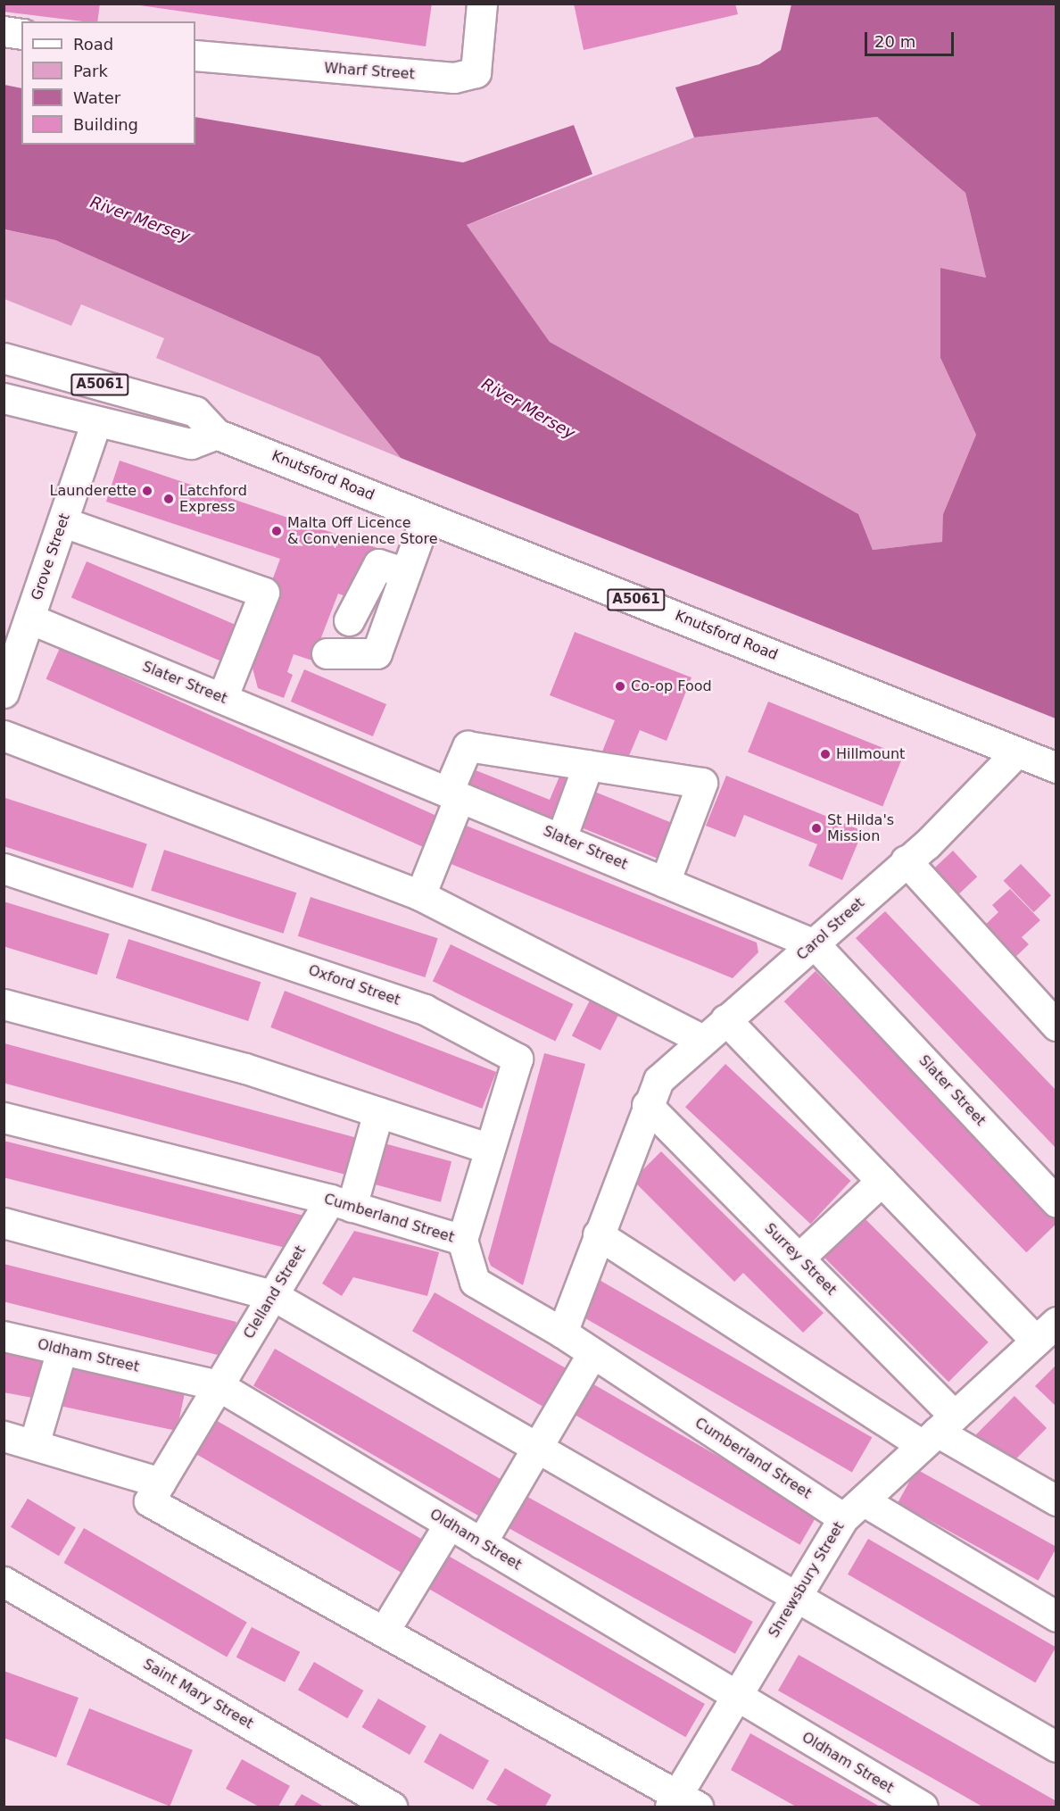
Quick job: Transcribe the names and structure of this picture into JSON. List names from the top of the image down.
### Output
{
  "streets": {
    "main road": [
      "Wharf Street",
      "A5061",
      "Knutsford Road",
      "Grove Street",
      "Slater Street",
      "Carol Street",
      "Oxford Street",
      "Cumberland Street",
      "Surrey Street",
      "Clelland Street",
      "Oldham Street",
      "Shrewsbury Street",
      "Saint Mary Street"
    ]
  },
  "crossings": [
    ["A5061", "Knutsford Road"],
    ["A5061", "Grove Street"],
    ["Knutsford Road", "Carol Street"],
    ["Grove Street", "Slater Street"],
    ["Slater Street", "Carol Street"],
    ["Carol Street", "Cumberland Street"],
    ["Carol Street", "Surrey Street"],
    ["Oxford Street", "Cumberland Street"],
    ["Cumberland Street", "Clelland Street"],
    ["Cumberland Street", "Shrewsbury Street"],
    ["Surrey Street", "Shrewsbury Street"],
    ["Clelland Street", "Oldham Street"],
    ["Oldham Street", "Shrewsbury Street"]
  ],
  "water": ["River Mersey"],
  "places": [
    "Launderette",
    "Latchford Express",
    "Malta Off Licence & Convenience Store",
    "Co-op Food",
    "Hillmount",
    "St Hilda's Mission"
  ],
  "legend": [
    "Road",
    "Park",
    "Water",
    "Building"
  ],
  "scale_bar": "20 m"
}
